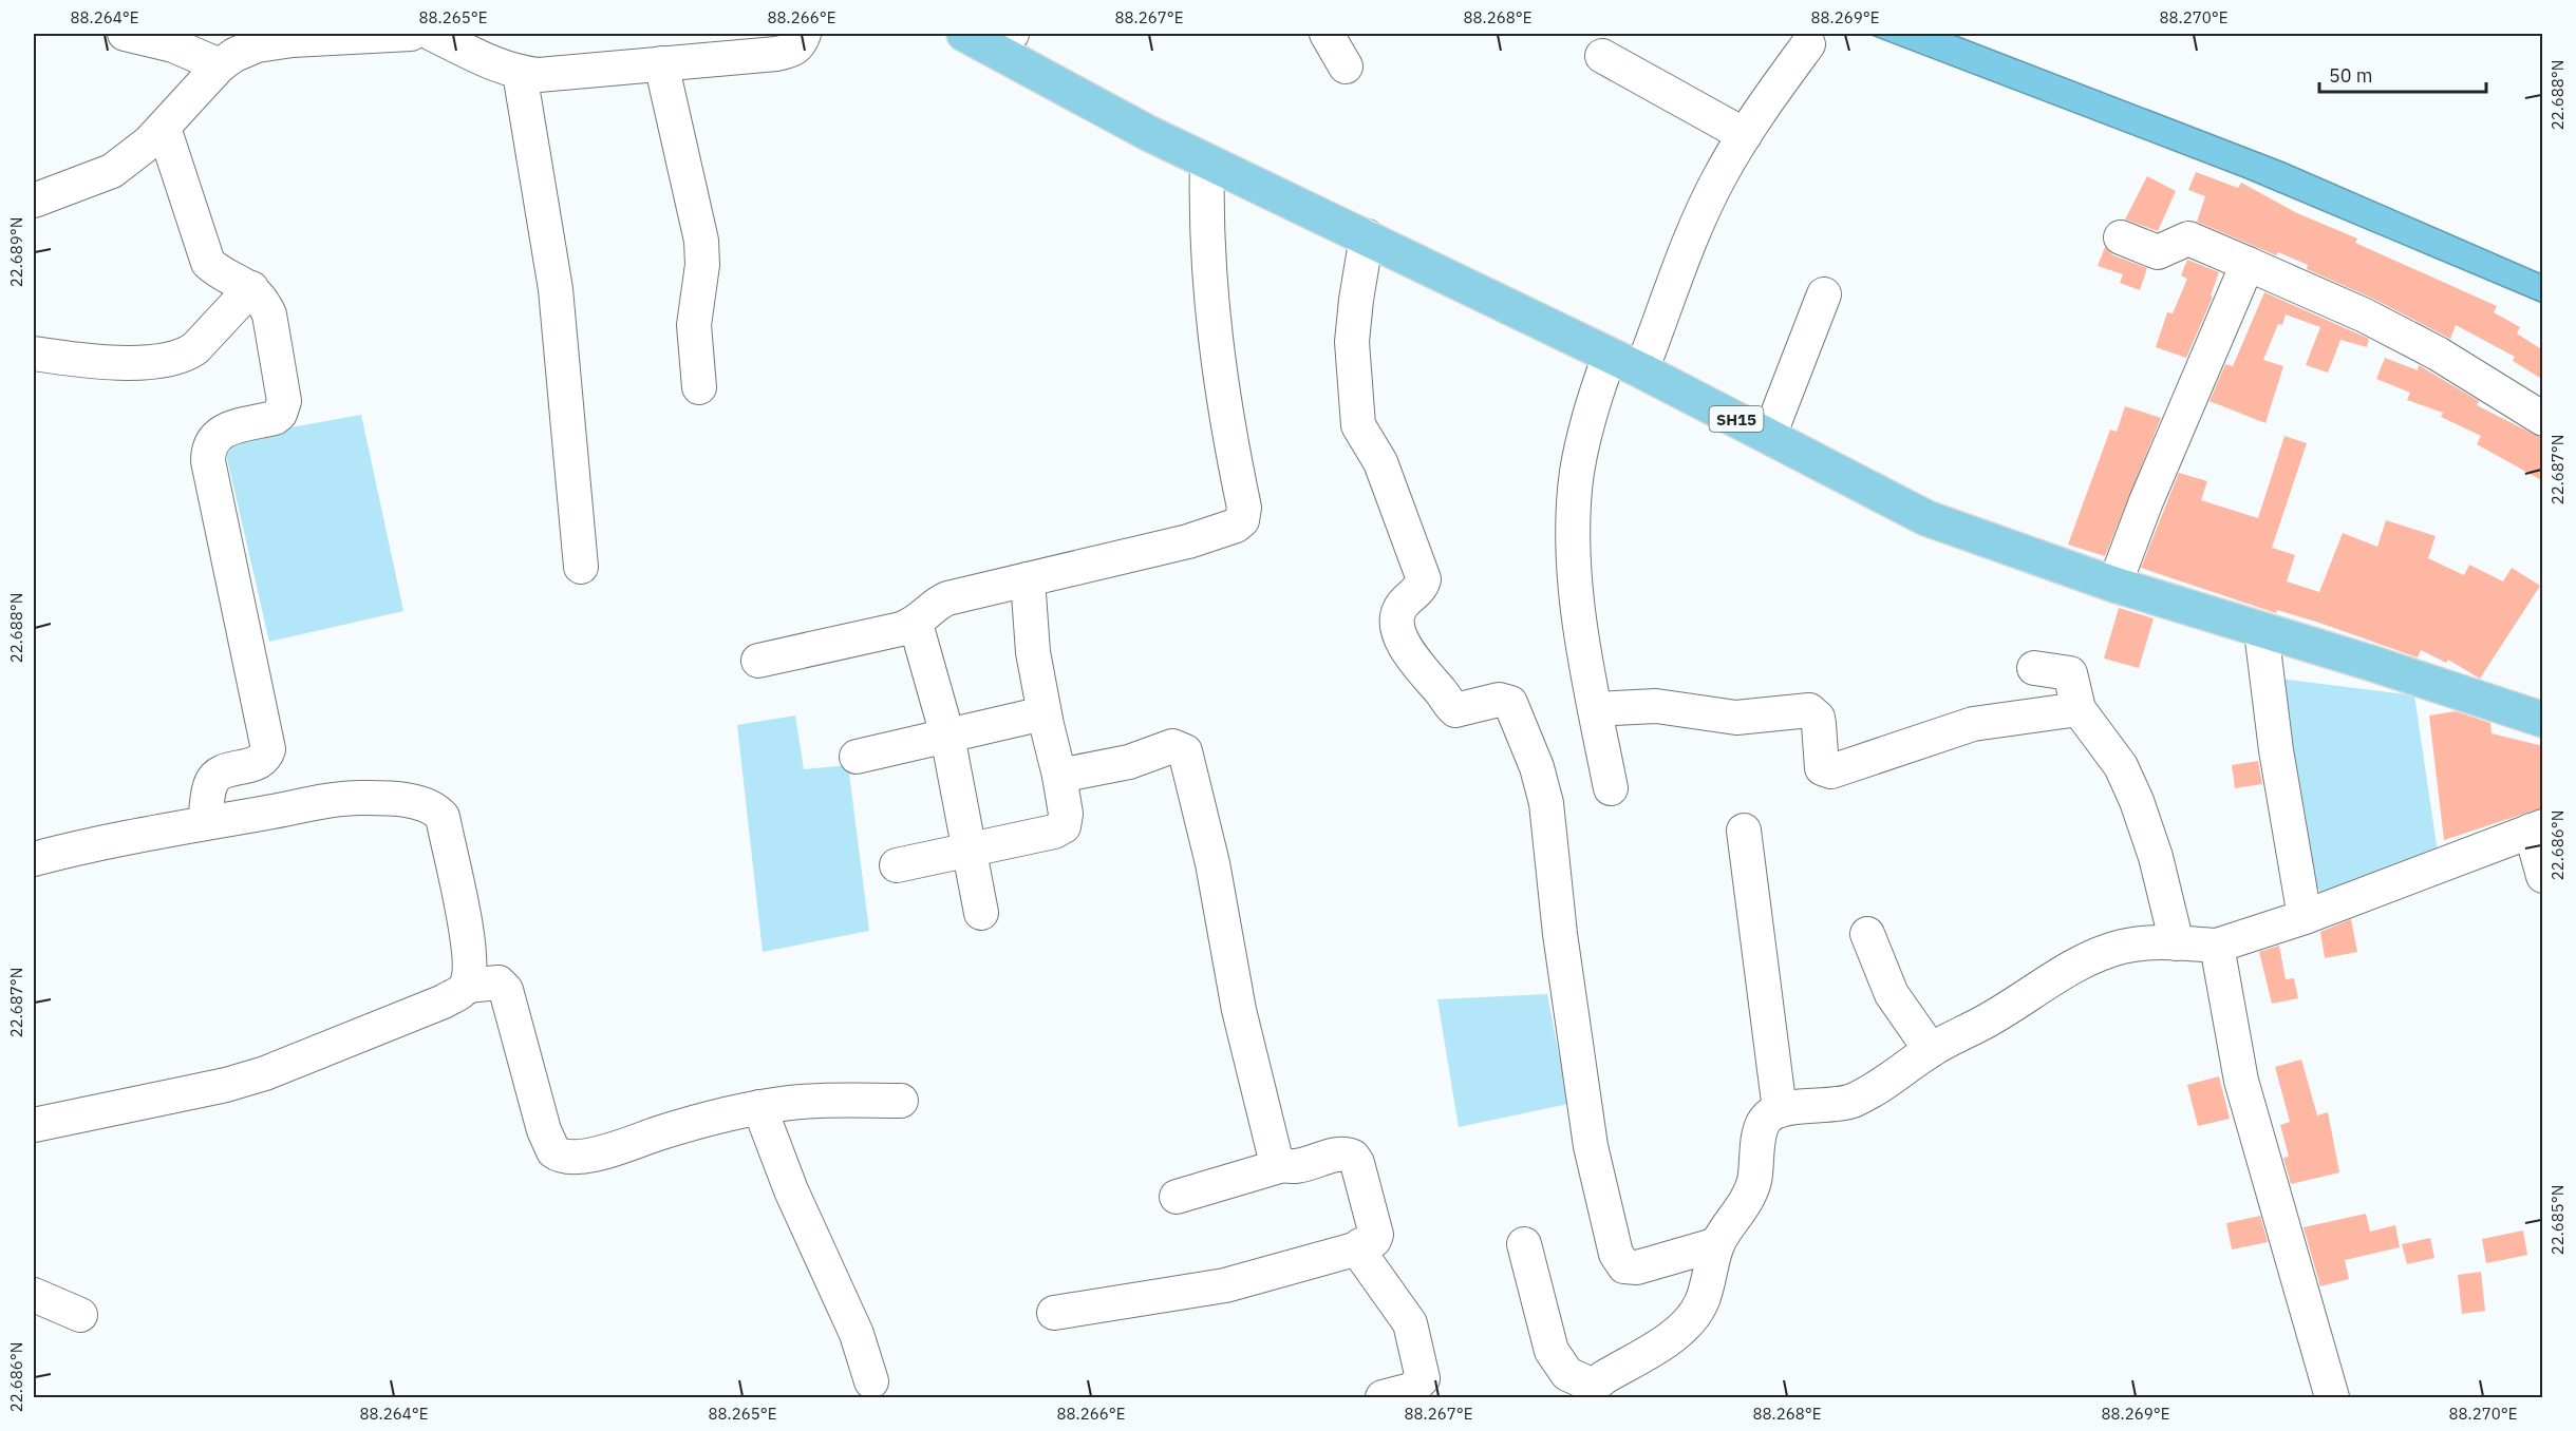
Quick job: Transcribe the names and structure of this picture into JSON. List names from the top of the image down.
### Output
{
  "streets": {
    "main road": ["SH15"]
  },
  "scale_bar": "50 m",
  "coordinates": [
    "88.264°E",
    "88.265°E",
    "88.266°E",
    "88.267°E",
    "88.268°E",
    "88.269°E",
    "88.270°E",
    "22.688°N",
    "22.689°N",
    "22.687°N",
    "22.686°N",
    "22.685°N"
  ]
}
